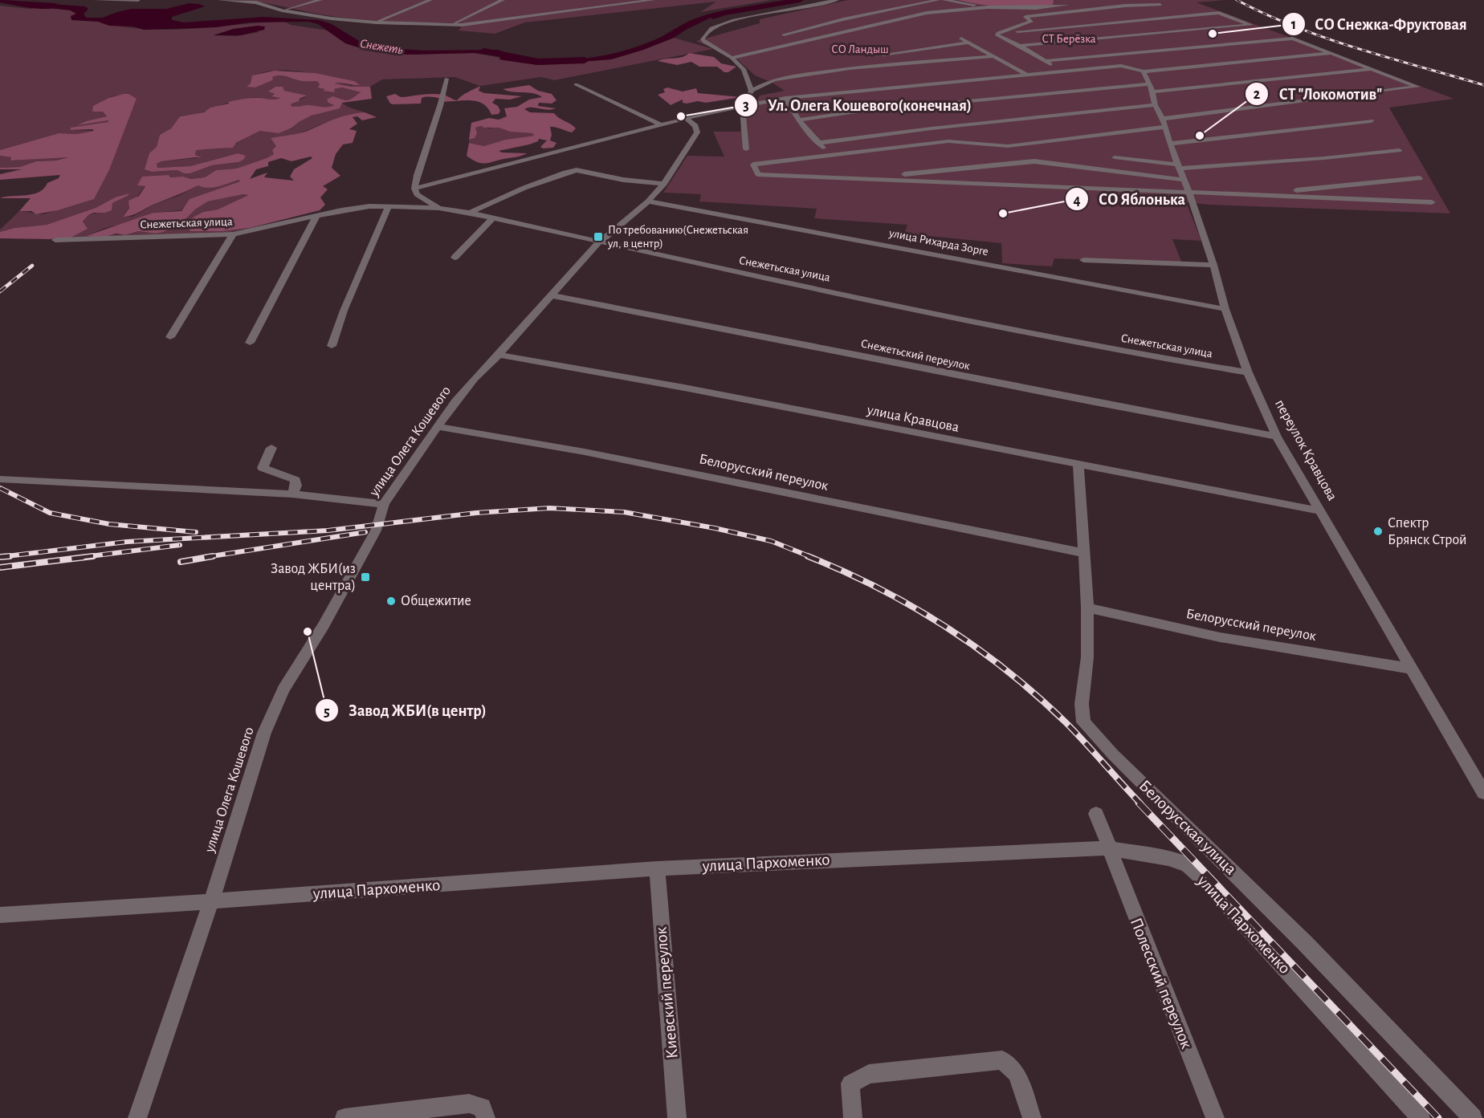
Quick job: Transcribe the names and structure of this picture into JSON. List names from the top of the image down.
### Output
{
  "streets": {
    "street": [
      "Снежетьская улица",
      "улица Рихарда Зорге",
      "Снежетьский переулок",
      "улица Кравцова",
      "улица Олега Кошевого",
      "переулок Кравцова",
      "Белорусский переулок",
      "Белорусская улица",
      "улица Пархоменко",
      "Полесский переулок",
      "Киевский переулок"
    ]
  },
  "crossings": [
    ["Снежетьская улица", "улица Олега Кошевого"],
    ["Снежетьская улица", "переулок Кравцова"],
    ["улица Рихарда Зорге", "улица Олега Кошевого"],
    ["улица Рихарда Зорге", "переулок Кравцова"],
    ["Снежетьский переулок", "улица Олега Кошевого"],
    ["Снежетьский переулок", "переулок Кравцова"],
    ["улица Кравцова", "улица Олега Кошевого"],
    ["улица Кравцова", "переулок Кравцова"],
    ["улица Кравцова", "Белорусская улица"],
    ["улица Олега Кошевого", "Белорусский переулок"],
    ["улица Олега Кошевого", "улица Пархоменко"],
    ["переулок Кравцова", "Белорусский переулок"],
    ["Белорусский переулок", "Белорусская улица"],
    ["улица Пархоменко", "Полесский переулок"],
    ["улица Пархоменко", "Киевский переулок"]
  ],
  "water": ["Снежеть"],
  "parks": ["СТ Берёзка", "СО Ландыш"],
  "places": {
    "other": [
      "СО Снежка-Фруктовая",
      "Ул. Олега Кошевого(конечная)",
      "СТ \"Локомотив\"",
      "СО Яблонька",
      "Спектр Брянск Строй",
      "Общежитие",
      "Завод ЖБИ(в центр)"
    ],
    "transit": ["По требованию(Снежетьская ул, в центр)", "Завод ЖБИ(из центра)"]
  }
}
